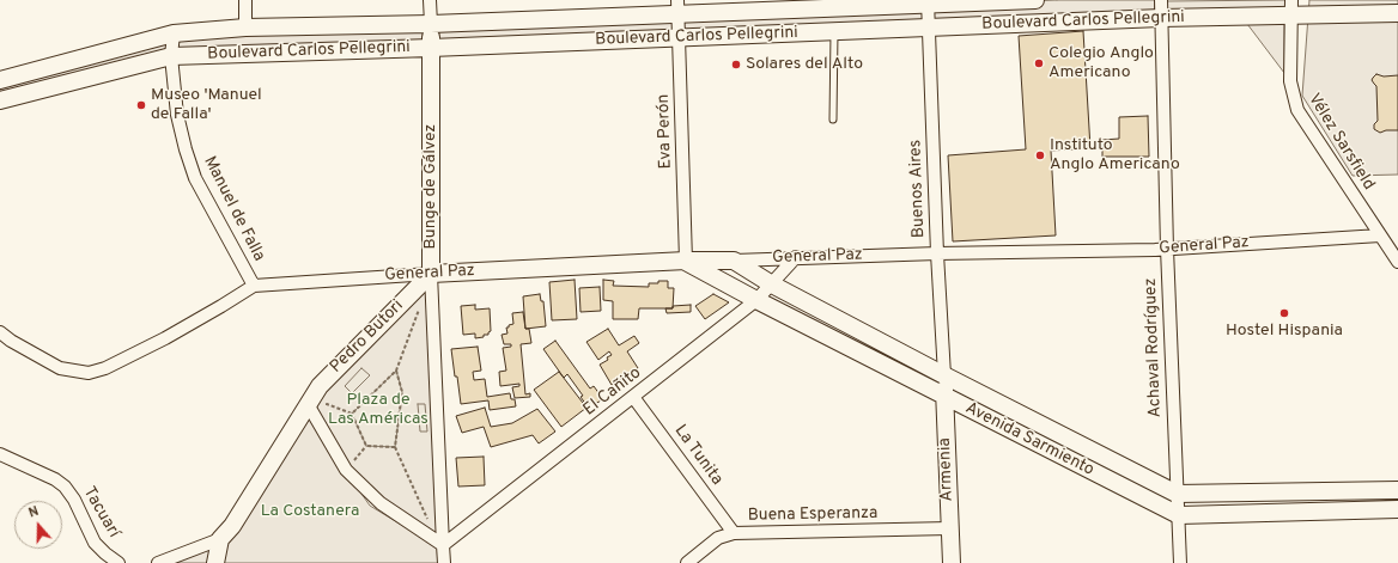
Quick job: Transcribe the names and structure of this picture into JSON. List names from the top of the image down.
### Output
{
  "streets": {
    "street": [
      "Boulevard Carlos Pellegrini",
      "Eva Perón",
      "Vélez Sarsfield",
      "Bunge de Gálvez",
      "Buenos Aires",
      "Manuel de Falla",
      "General Paz",
      "Pedro Butori",
      "Achaval Rodríguez",
      "El Cañito",
      "Avenida Sarmiento",
      "La Tunita",
      "Armenia",
      "Tacuarí",
      "Buena Esperanza"
    ]
  },
  "crossings": [
    ["Boulevard Carlos Pellegrini", "Eva Perón"],
    ["Boulevard Carlos Pellegrini", "Vélez Sarsfield"],
    ["Boulevard Carlos Pellegrini", "Bunge de Gálvez"],
    ["Boulevard Carlos Pellegrini", "Buenos Aires"],
    ["Boulevard Carlos Pellegrini", "Manuel de Falla"],
    ["Boulevard Carlos Pellegrini", "Achaval Rodríguez"],
    ["Eva Perón", "General Paz"],
    ["Eva Perón", "Avenida Sarmiento"],
    ["Vélez Sarsfield", "General Paz"],
    ["Bunge de Gálvez", "General Paz"],
    ["Bunge de Gálvez", "Pedro Butori"],
    ["Bunge de Gálvez", "El Cañito"],
    ["Buenos Aires", "General Paz"],
    ["Buenos Aires", "Avenida Sarmiento"],
    ["Buenos Aires", "Armenia"],
    ["Manuel de Falla", "General Paz"],
    ["General Paz", "Pedro Butori"],
    ["General Paz", "Achaval Rodríguez"],
    ["General Paz", "El Cañito"],
    ["General Paz", "Avenida Sarmiento"],
    ["Achaval Rodríguez", "Avenida Sarmiento"],
    ["El Cañito", "Avenida Sarmiento"],
    ["El Cañito", "La Tunita"],
    ["Avenida Sarmiento", "Armenia"],
    ["La Tunita", "Buena Esperanza"],
    ["Armenia", "Buena Esperanza"]
  ],
  "parks": ["Plaza de Las Américas", "La Costanera"],
  "places": [
    "Colegio Anglo Americano",
    "Solares del Alto",
    "Museo 'Manuel de Falla'",
    "Instituto Anglo Americano",
    "Hostel Hispania"
  ],
  "north": "top"
}
